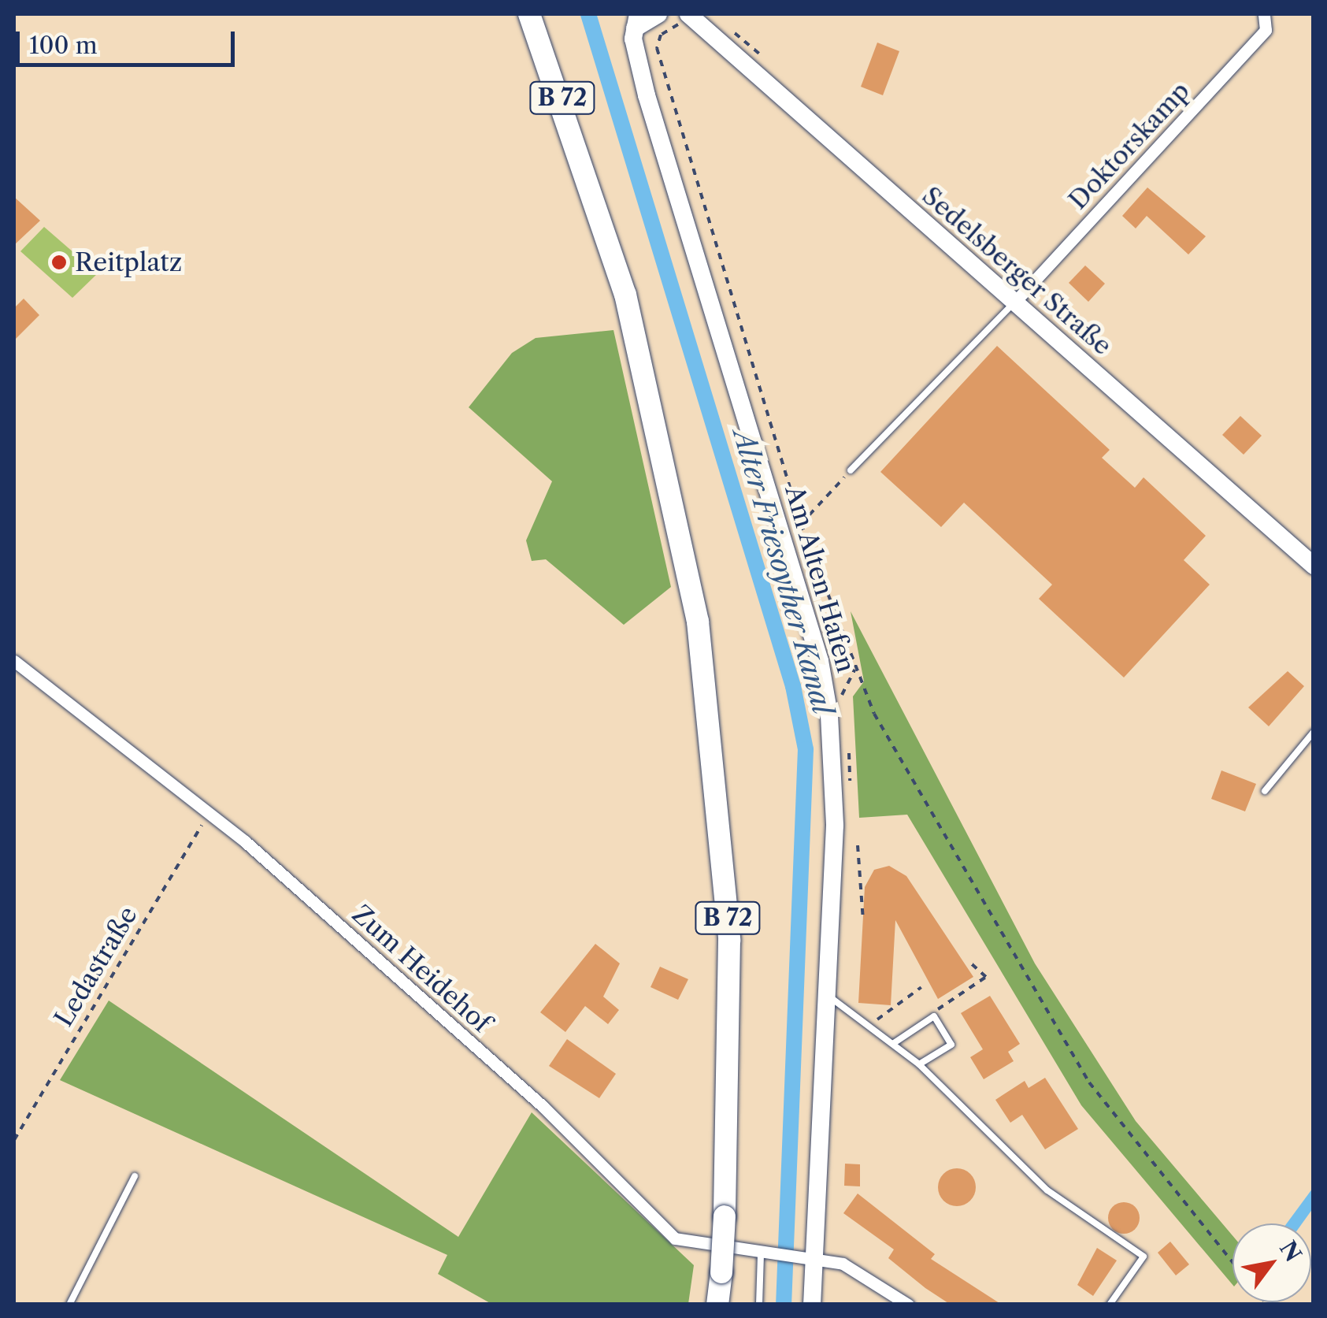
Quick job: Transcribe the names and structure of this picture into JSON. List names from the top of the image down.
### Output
{
  "streets": {
    "highway": ["B 72"],
    "street": [
      "Doktorskamp",
      "Sedelsberger Straße",
      "Am Alten Hafen",
      "Zum Heidehof"
    ],
    "path": ["Ledastraße"]
  },
  "crossings": [
    ["Doktorskamp", "Sedelsberger Straße"],
    ["Am Alten Hafen", "Zum Heidehof"],
    ["Ledastraße", "Zum Heidehof"]
  ],
  "water": ["Alter Friesoyther Kanal"],
  "places": ["Reitplatz"],
  "scale_bar": "100 m",
  "north": "top right"
}
